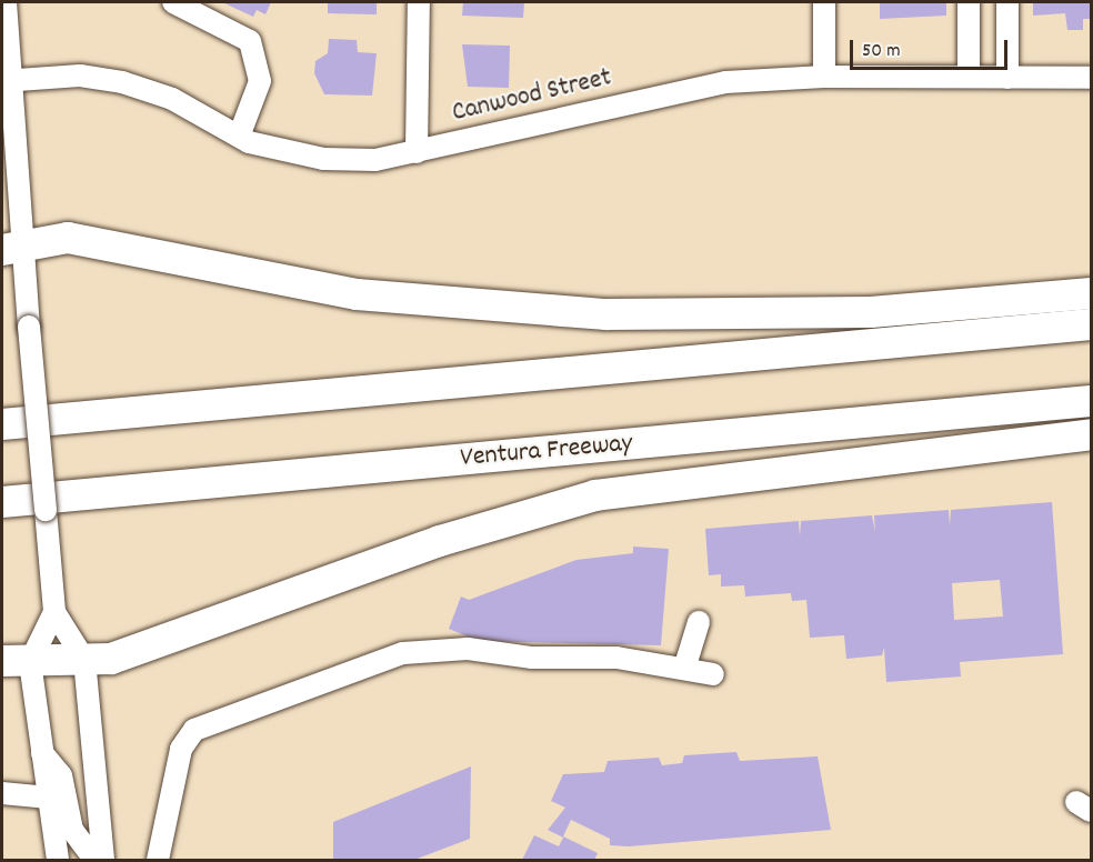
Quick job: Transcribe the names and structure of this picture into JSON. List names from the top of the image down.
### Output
{
  "streets": {
    "highway": ["Ventura Freeway"],
    "street": ["Canwood Street"]
  },
  "scale_bar": "50 m"
}
